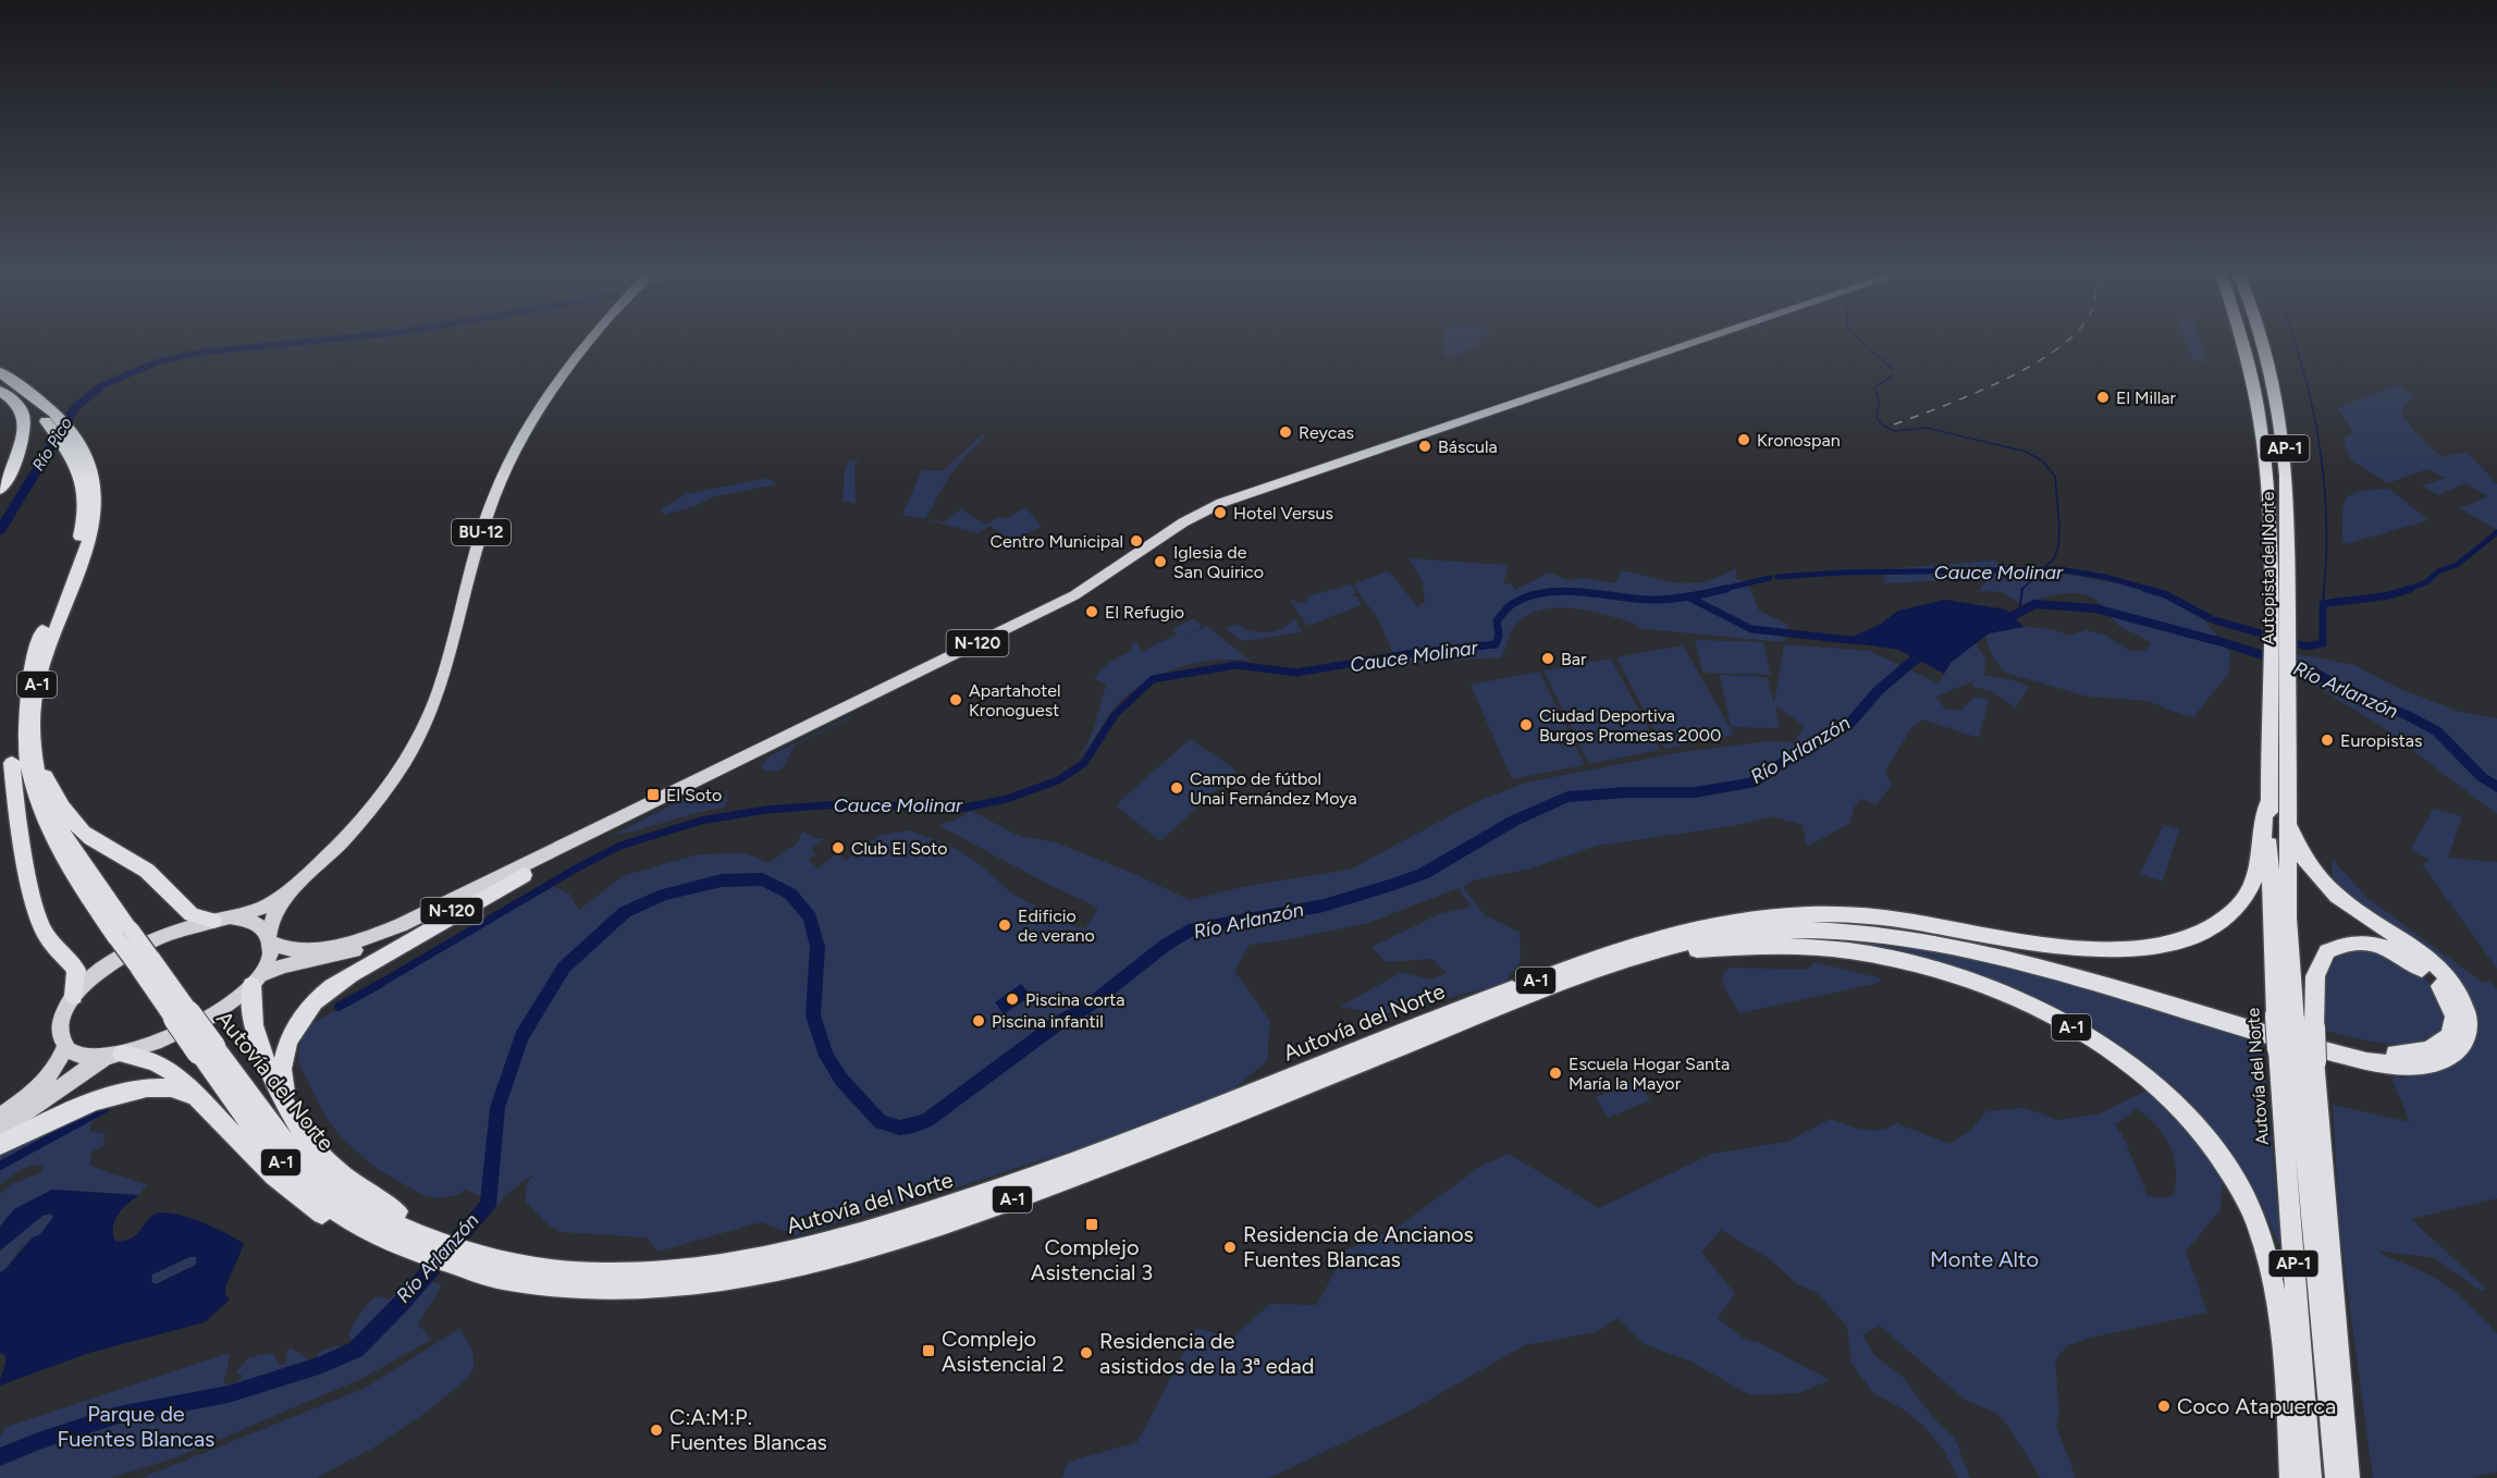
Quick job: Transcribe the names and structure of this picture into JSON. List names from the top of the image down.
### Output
{
  "streets": {
    "highway": [
      "AP-1",
      "BU-12",
      "Autopista del Norte",
      "N-120",
      "A-1",
      "Autovía del Norte"
    ]
  },
  "crossings": [
    ["BU-12", "N-120"],
    ["Autopista del Norte", "Autovía del Norte"],
    ["A-1", "Autovía del Norte"]
  ],
  "water": ["Río Pico", "Cauce Molinar", "Río Arlanzón"],
  "parks": ["Monte Alto", "Parque de Fuentes Blancas"],
  "places": {
    "other": [
      "El Millar",
      "Reycas",
      "Kronospan",
      "Báscula",
      "Hotel Versus",
      "Centro Municipal",
      "Iglesia de San Quirico",
      "El Refugio",
      "Bar",
      "Apartahotel Kronoguest",
      "Ciudad Deportiva Burgos Promesas 2000",
      "Europistas",
      "Campo de fútbol Unai Fernández Moya",
      "Club El Soto",
      "Edificio de verano",
      "Piscina corta",
      "Piscina infantil",
      "Escuela Hogar Santa María la Mayor",
      "Residencia de Ancianos Fuentes Blancas",
      "Residencia de asistidos de la 3ª edad",
      "Coco Atapuerca",
      "C:A:M:P. Fuentes Blancas"
    ],
    "transit": ["El Soto", "Complejo Asistencial 3", "Complejo Asistencial 2"]
  }
}
